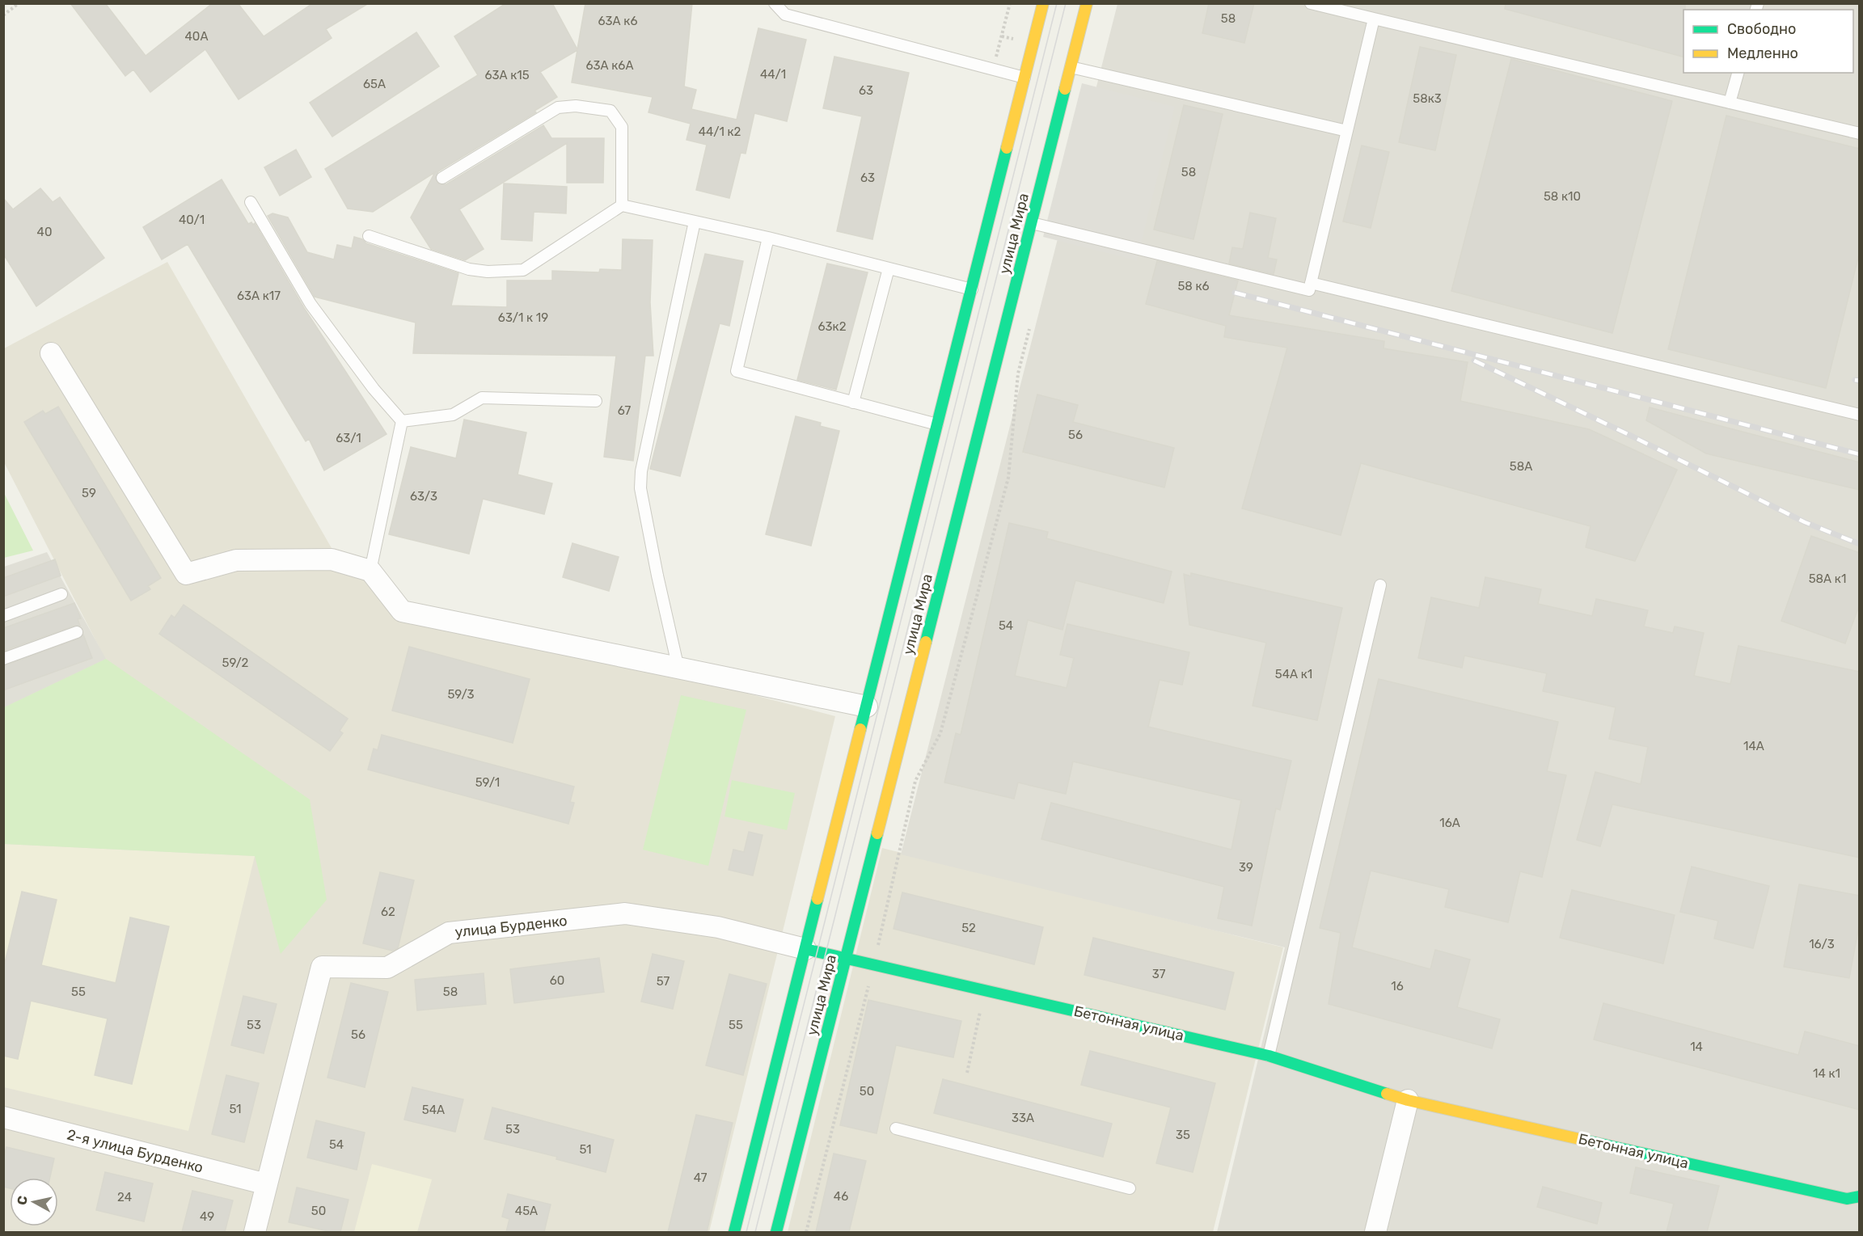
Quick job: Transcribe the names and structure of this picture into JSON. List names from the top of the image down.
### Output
{
  "streets": {
    "street": [
      "улица Мира",
      "улица Бурденко",
      "Бетонная улица",
      "2-я улица Бурденко"
    ]
  },
  "crossings": [
    ["улица Мира", "улица Бурденко"],
    ["улица Мира", "Бетонная улица"],
    ["улица Бурденко", "Бетонная улица"],
    ["улица Бурденко", "2-я улица Бурденко"]
  ],
  "house_numbers": [
    "58",
    "63А к6",
    "40А",
    "63А к6А",
    "44/1",
    "63А к15",
    "65А",
    "63",
    "58к3",
    "44/1 к2",
    "58",
    "63",
    "58 к10",
    "40/1",
    "40",
    "58 к6",
    "63А к17",
    "63/1 к 19",
    "63к2",
    "67",
    "56",
    "63/1",
    "58А",
    "59",
    "63/3",
    "58А к1",
    "54",
    "59/2",
    "54А к1",
    "59/3",
    "14А",
    "59/1",
    "16А",
    "39",
    "62",
    "52",
    "16/3",
    "37",
    "60",
    "57",
    "16",
    "55",
    "58",
    "53",
    "55",
    "56",
    "14",
    "14 к1",
    "50",
    "51",
    "54А",
    "33А",
    "53",
    "35",
    "54",
    "51",
    "47",
    "46",
    "24",
    "50",
    "45А",
    "49"
  ],
  "legend": ["Свободно", "Медленно"],
  "north": "left"
}
